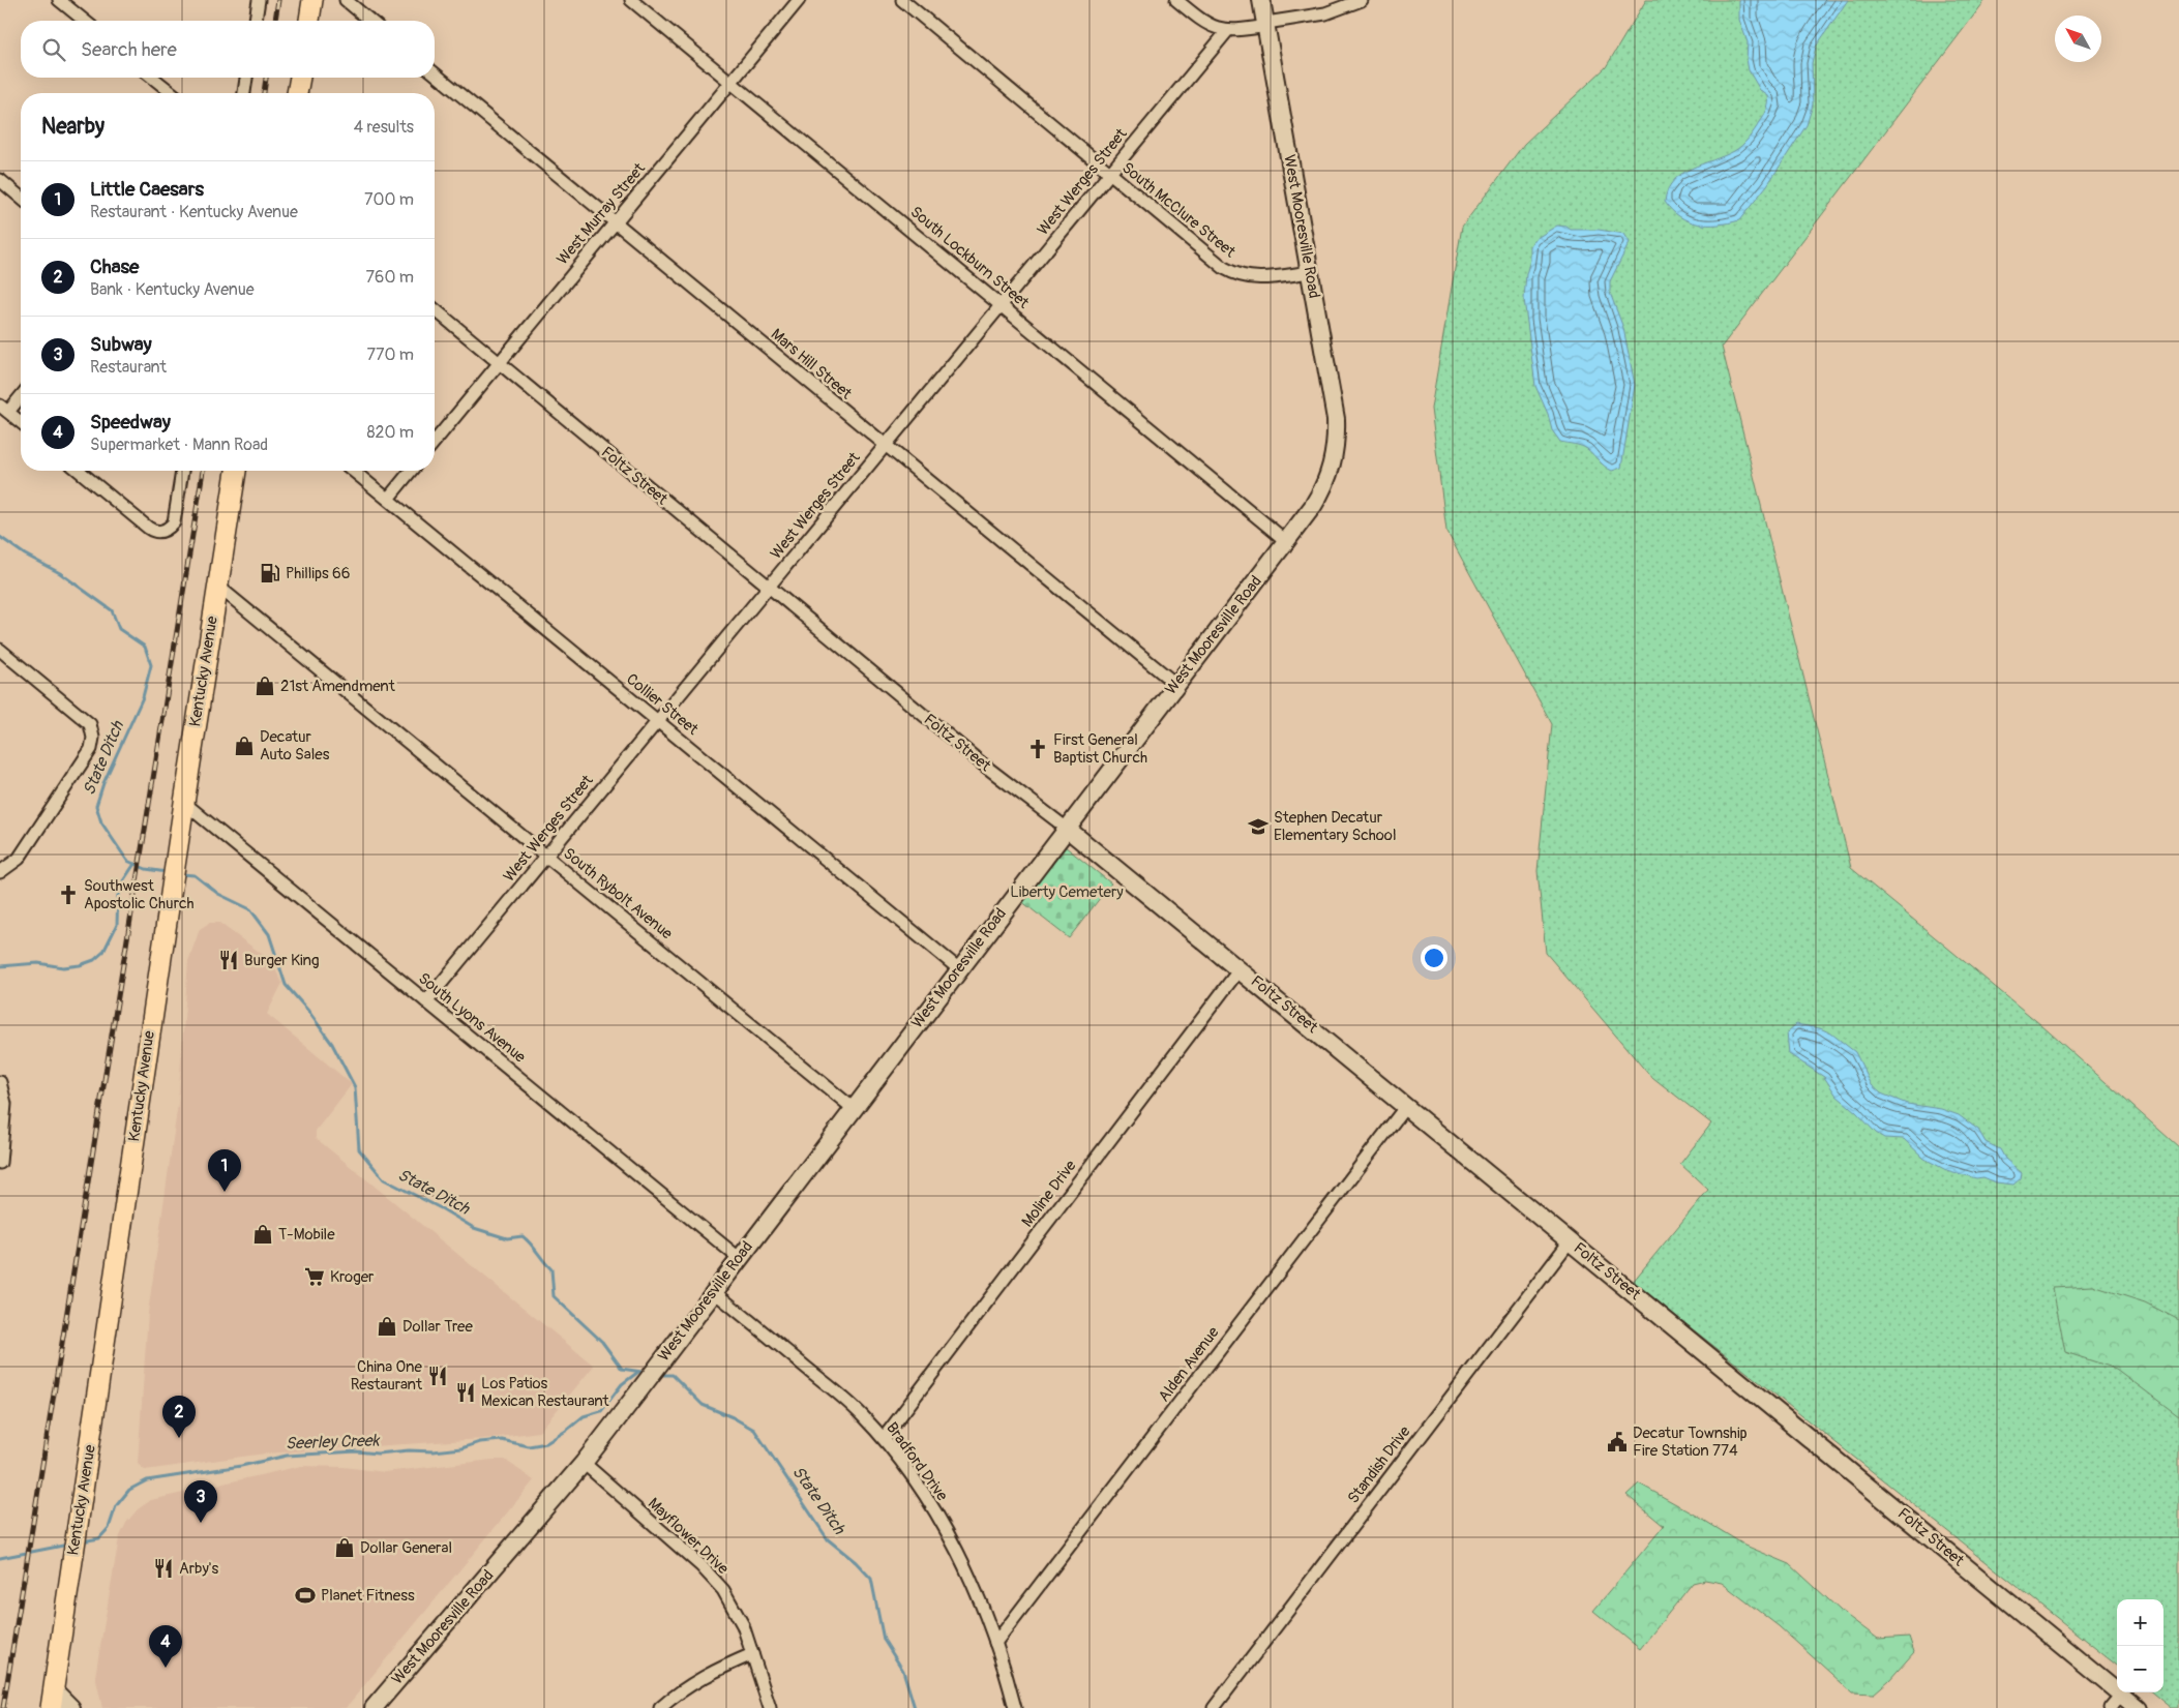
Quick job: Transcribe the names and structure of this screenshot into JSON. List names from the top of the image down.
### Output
{
  "streets": {
    "main road": ["West Mooresville Road", "Foltz Street", "Kentucky Avenue"],
    "street": [
      "West Werges Street",
      "South McClure Street",
      "West Murray Street",
      "South Lockburn Street",
      "Mars Hill Street",
      "Collier Street",
      "South Rybolt Avenue",
      "South Lyons Avenue",
      "Moline Drive",
      "Alden Avenue",
      "Bradford Drive",
      "Standish Drive",
      "Mayflower Drive"
    ]
  },
  "crossings": [
    ["West Werges Street", "South McClure Street"],
    ["West Werges Street", "South Lockburn Street"],
    ["West Werges Street", "Mars Hill Street"],
    ["West Werges Street", "Foltz Street"],
    ["West Werges Street", "Collier Street"],
    ["West Werges Street", "South Rybolt Avenue"],
    ["West Werges Street", "South Lyons Avenue"],
    ["South McClure Street", "West Mooresville Road"],
    ["West Murray Street", "South Lockburn Street"],
    ["West Murray Street", "Mars Hill Street"],
    ["West Murray Street", "Foltz Street"],
    ["West Mooresville Road", "South Lockburn Street"],
    ["West Mooresville Road", "Mars Hill Street"],
    ["West Mooresville Road", "Foltz Street"],
    ["West Mooresville Road", "Collier Street"],
    ["West Mooresville Road", "South Rybolt Avenue"],
    ["West Mooresville Road", "South Lyons Avenue"],
    ["West Mooresville Road", "Bradford Drive"],
    ["West Mooresville Road", "Mayflower Drive"],
    ["Foltz Street", "Moline Drive"],
    ["Foltz Street", "Alden Avenue"],
    ["Foltz Street", "Standish Drive"],
    ["Kentucky Avenue", "South Rybolt Avenue"],
    ["Kentucky Avenue", "South Lyons Avenue"],
    ["Moline Drive", "Bradford Drive"],
    ["Alden Avenue", "Bradford Drive"]
  ],
  "water": ["State Ditch", "Seerley Creek"],
  "parks": ["Liberty Cemetery"],
  "places": {
    "fuel station": ["Phillips 66"],
    "shop": [
      "21st Amendment",
      "Decatur Auto Sales",
      "T-Mobile",
      "Dollar Tree",
      "Dollar General"
    ],
    "church": ["First General Baptist Church", "Southwest Apostolic Church"],
    "school or university": ["Stephen Decatur Elementary School"],
    "restaurant": [
      "Burger King",
      "China One Restaurant",
      "Los Patios Mexican Restaurant",
      "Arby's"
    ],
    "supermarket": ["Kroger"],
    "public building": ["Decatur Township Fire Station 774"],
    "sports": ["Planet Fitness"]
  },
  "north": "top left",
  "page": {
    "search": "Search here",
    "heading": ["Nearby", "4 results"],
    "list": [
      {
        "mark": "1",
        "name": "Little Caesars",
        "note": "Restaurant · Kentucky Avenue",
        "value": "700 m"
      },
      {
        "mark": "2",
        "name": "Chase",
        "note": "Bank · Kentucky Avenue",
        "value": "760 m"
      },
      {
        "mark": "3",
        "name": "Subway",
        "note": "Restaurant",
        "value": "770 m"
      },
      {
        "mark": "4",
        "name": "Speedway",
        "note": "Supermarket · Mann Road",
        "value": "820 m"
      }
    ],
    "pins": [
      "1",
      "2",
      "3",
      "4"
    ],
    "map_buttons": ["+", "−"]
  }
}
